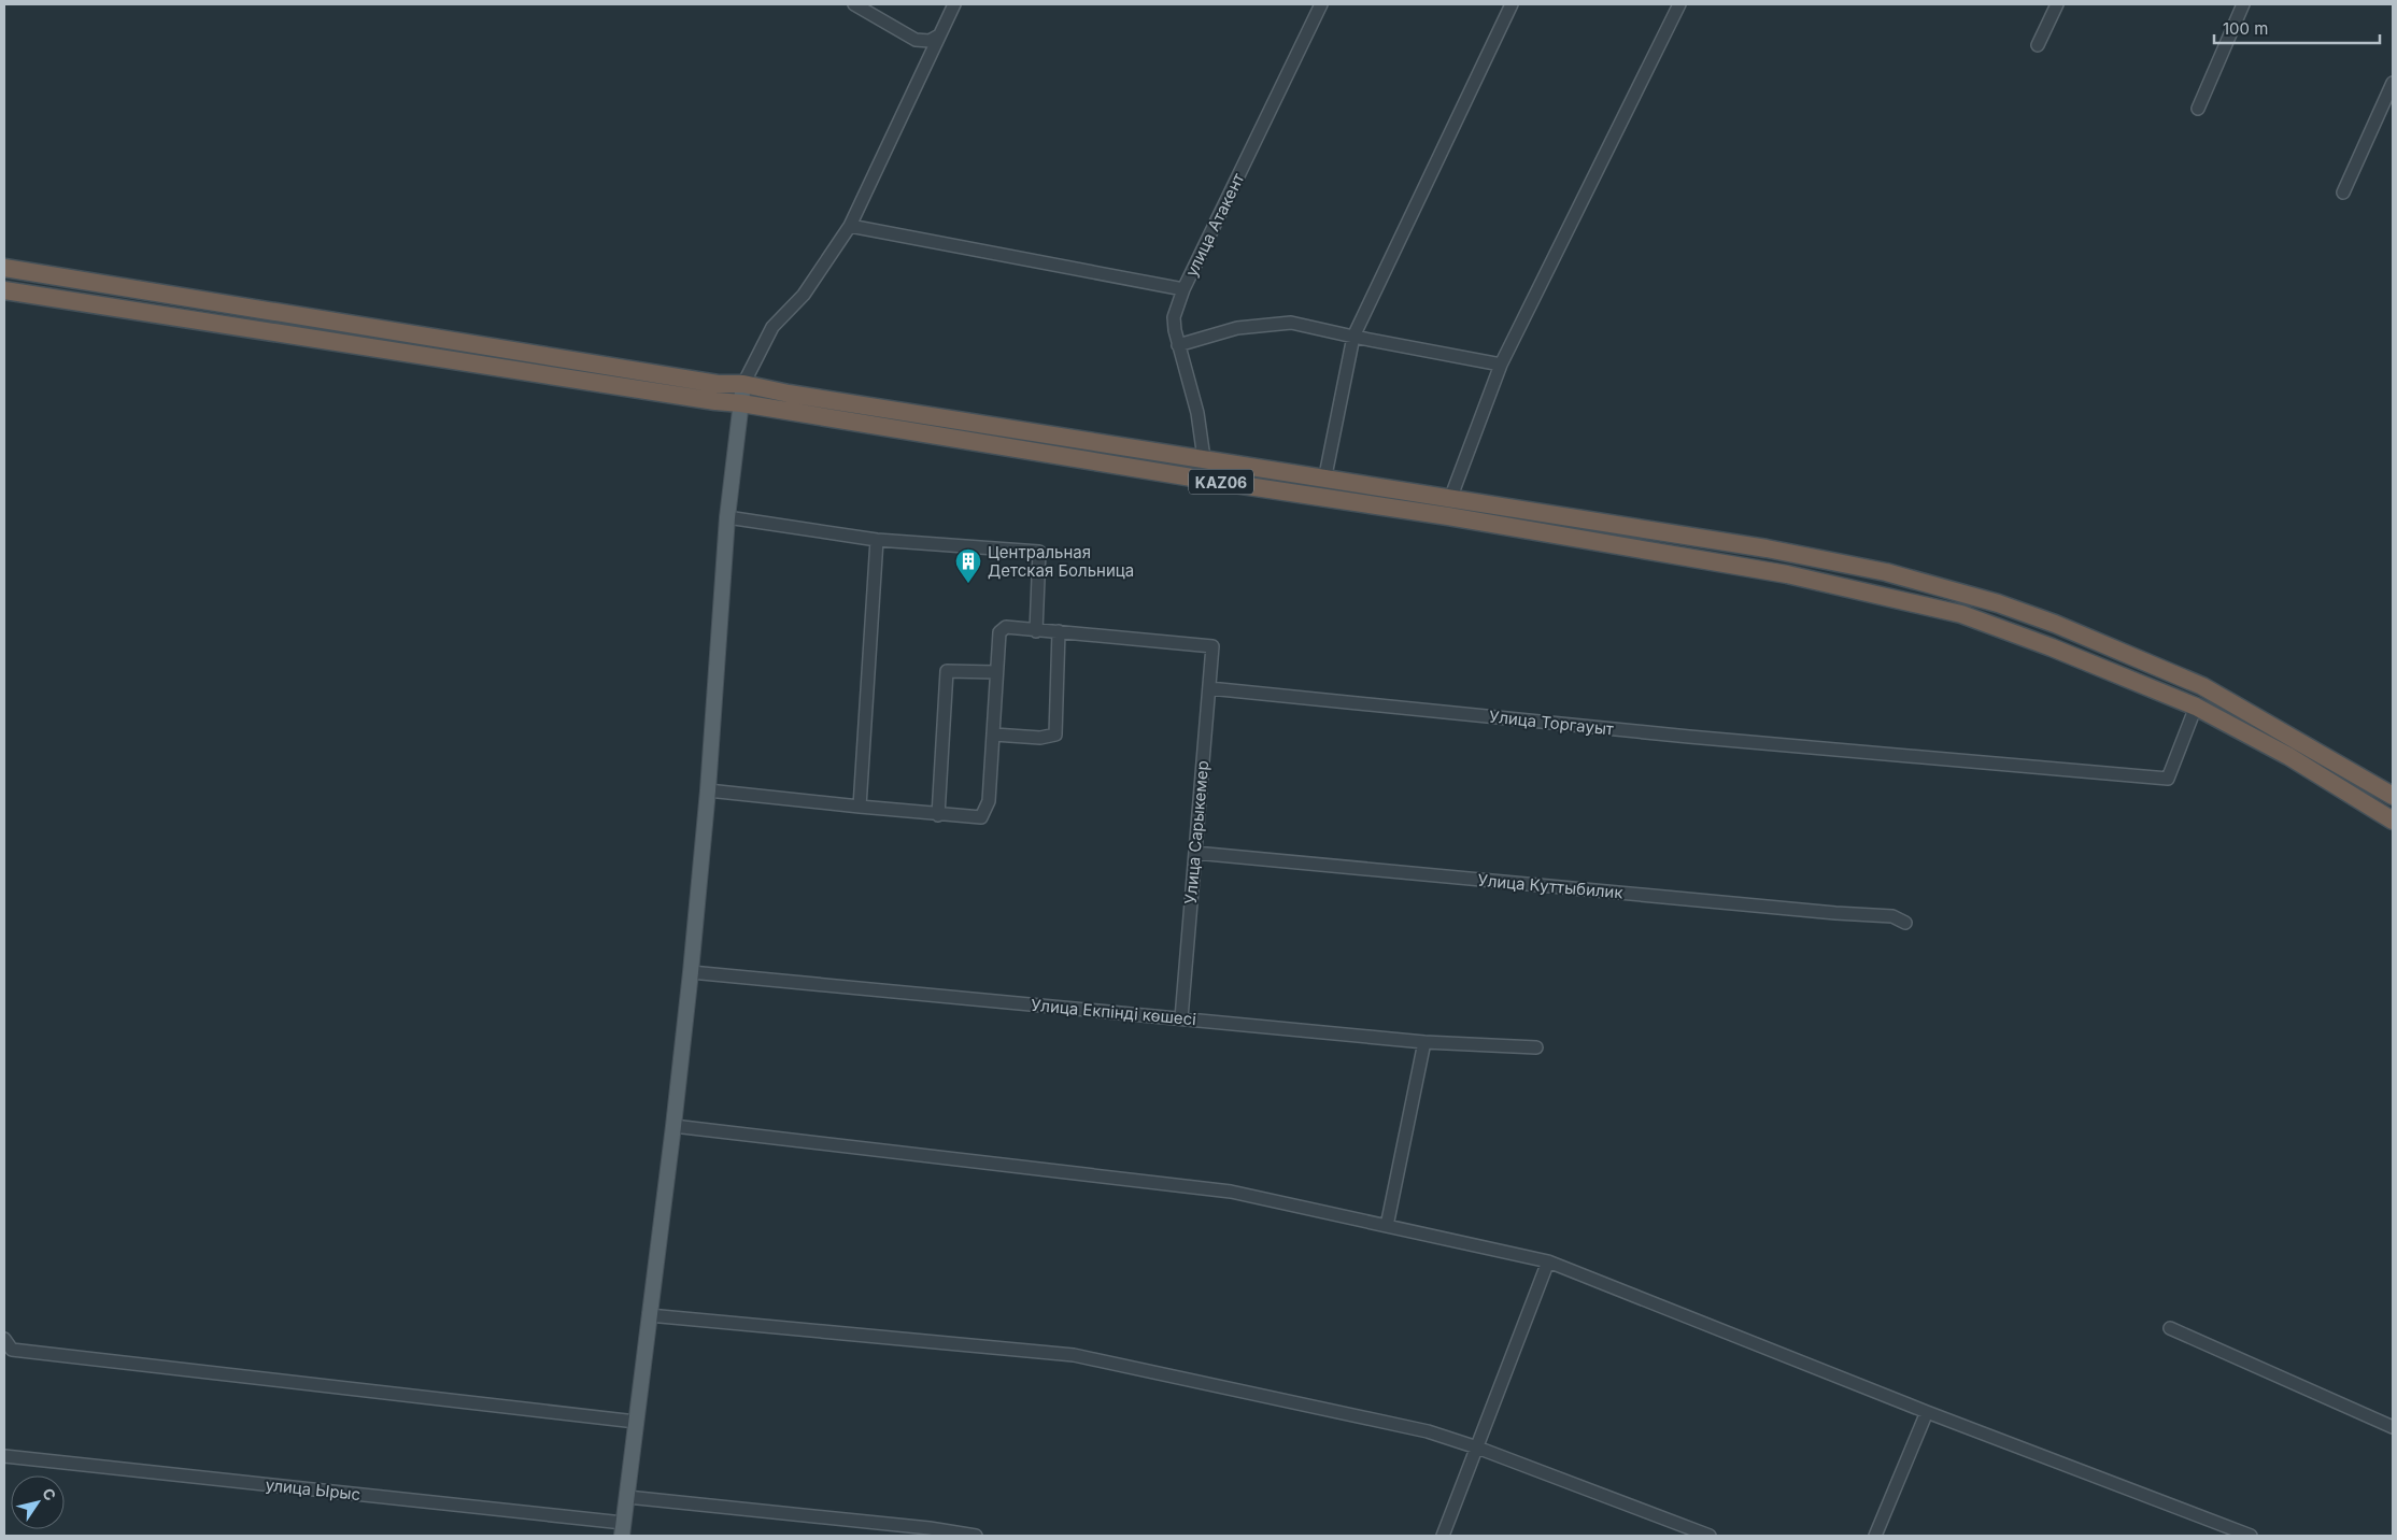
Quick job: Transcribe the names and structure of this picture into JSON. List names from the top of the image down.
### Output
{
  "streets": {
    "highway": ["KАZ06"],
    "street": [
      "улица Атакент",
      "Улица Торгауыт",
      "Улица Сарыкемер",
      "Улица Куттыбилик",
      "Улица Екпінді көшесі",
      "улица Ырыс"
    ]
  },
  "crossings": [
    ["улица Атакент", "KАZ06"],
    ["KАZ06", "Улица Торгауыт"],
    ["Улица Торгауыт", "Улица Сарыкемер"],
    ["Улица Сарыкемер", "Улица Куттыбилик"],
    ["Улица Сарыкемер", "Улица Екпінді көшесі"]
  ],
  "places": {
    "building": ["Центральная Детская Больница"]
  },
  "scale_bar": "100 m",
  "north": "top right"
}
